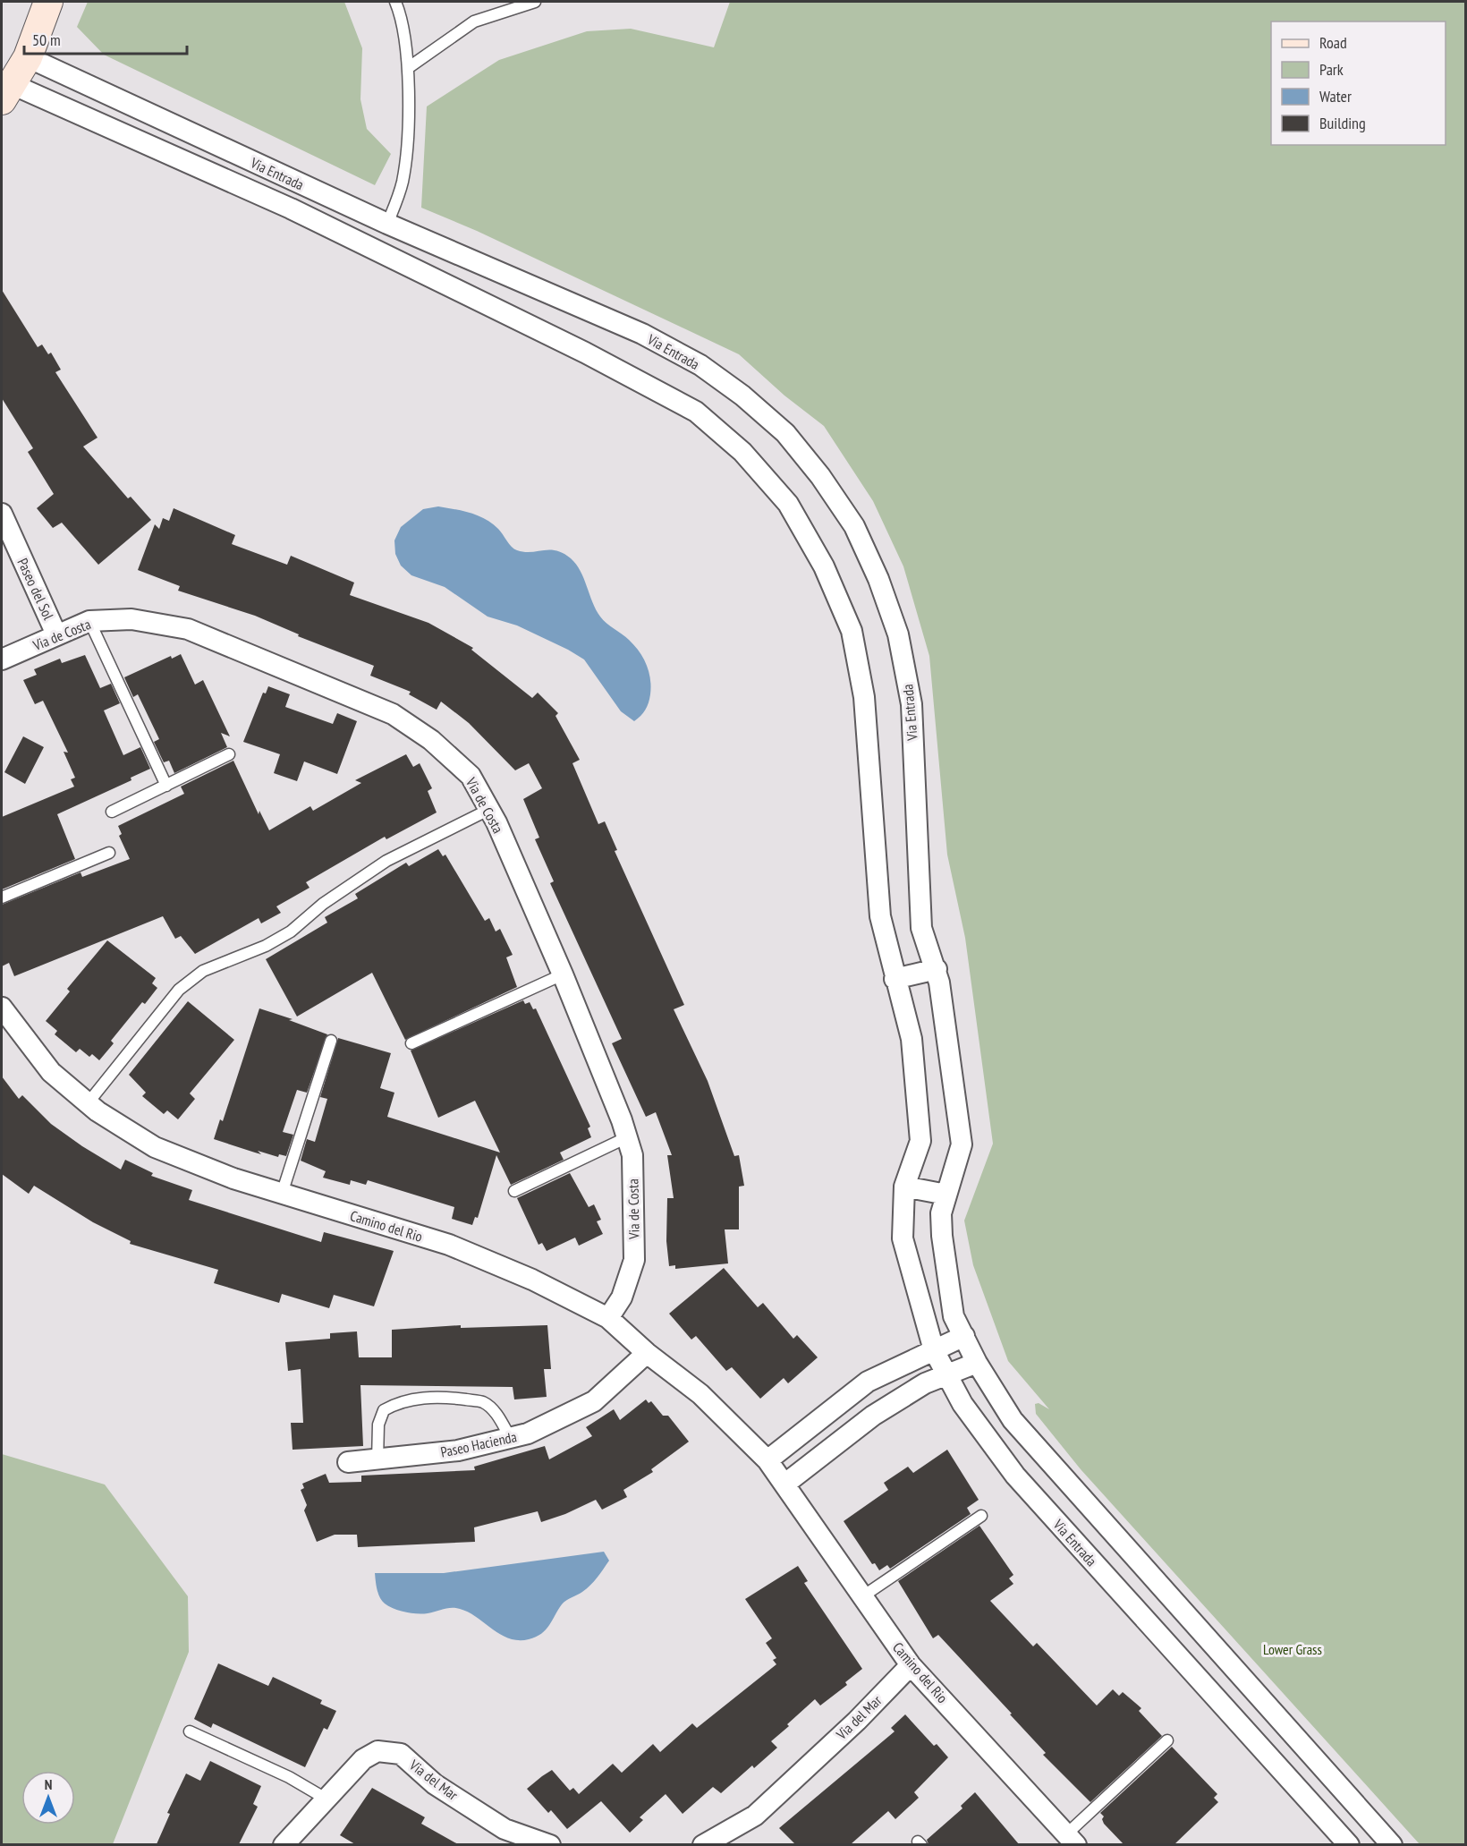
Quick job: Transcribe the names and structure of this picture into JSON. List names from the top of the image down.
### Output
{
  "streets": {
    "street": [
      "Via Entrada",
      "Paseo del Sol",
      "Via de Costa",
      "Camino del Rio",
      "Paseo Hacienda",
      "Via del Mar"
    ]
  },
  "crossings": [
    ["Paseo del Sol", "Via de Costa"],
    ["Via de Costa", "Camino del Rio"],
    ["Camino del Rio", "Paseo Hacienda"],
    ["Camino del Rio", "Via del Mar"]
  ],
  "parks": ["Lower Grass"],
  "legend": [
    "Road",
    "Park",
    "Water",
    "Building"
  ],
  "scale_bar": "50 m",
  "north": "top"
}
